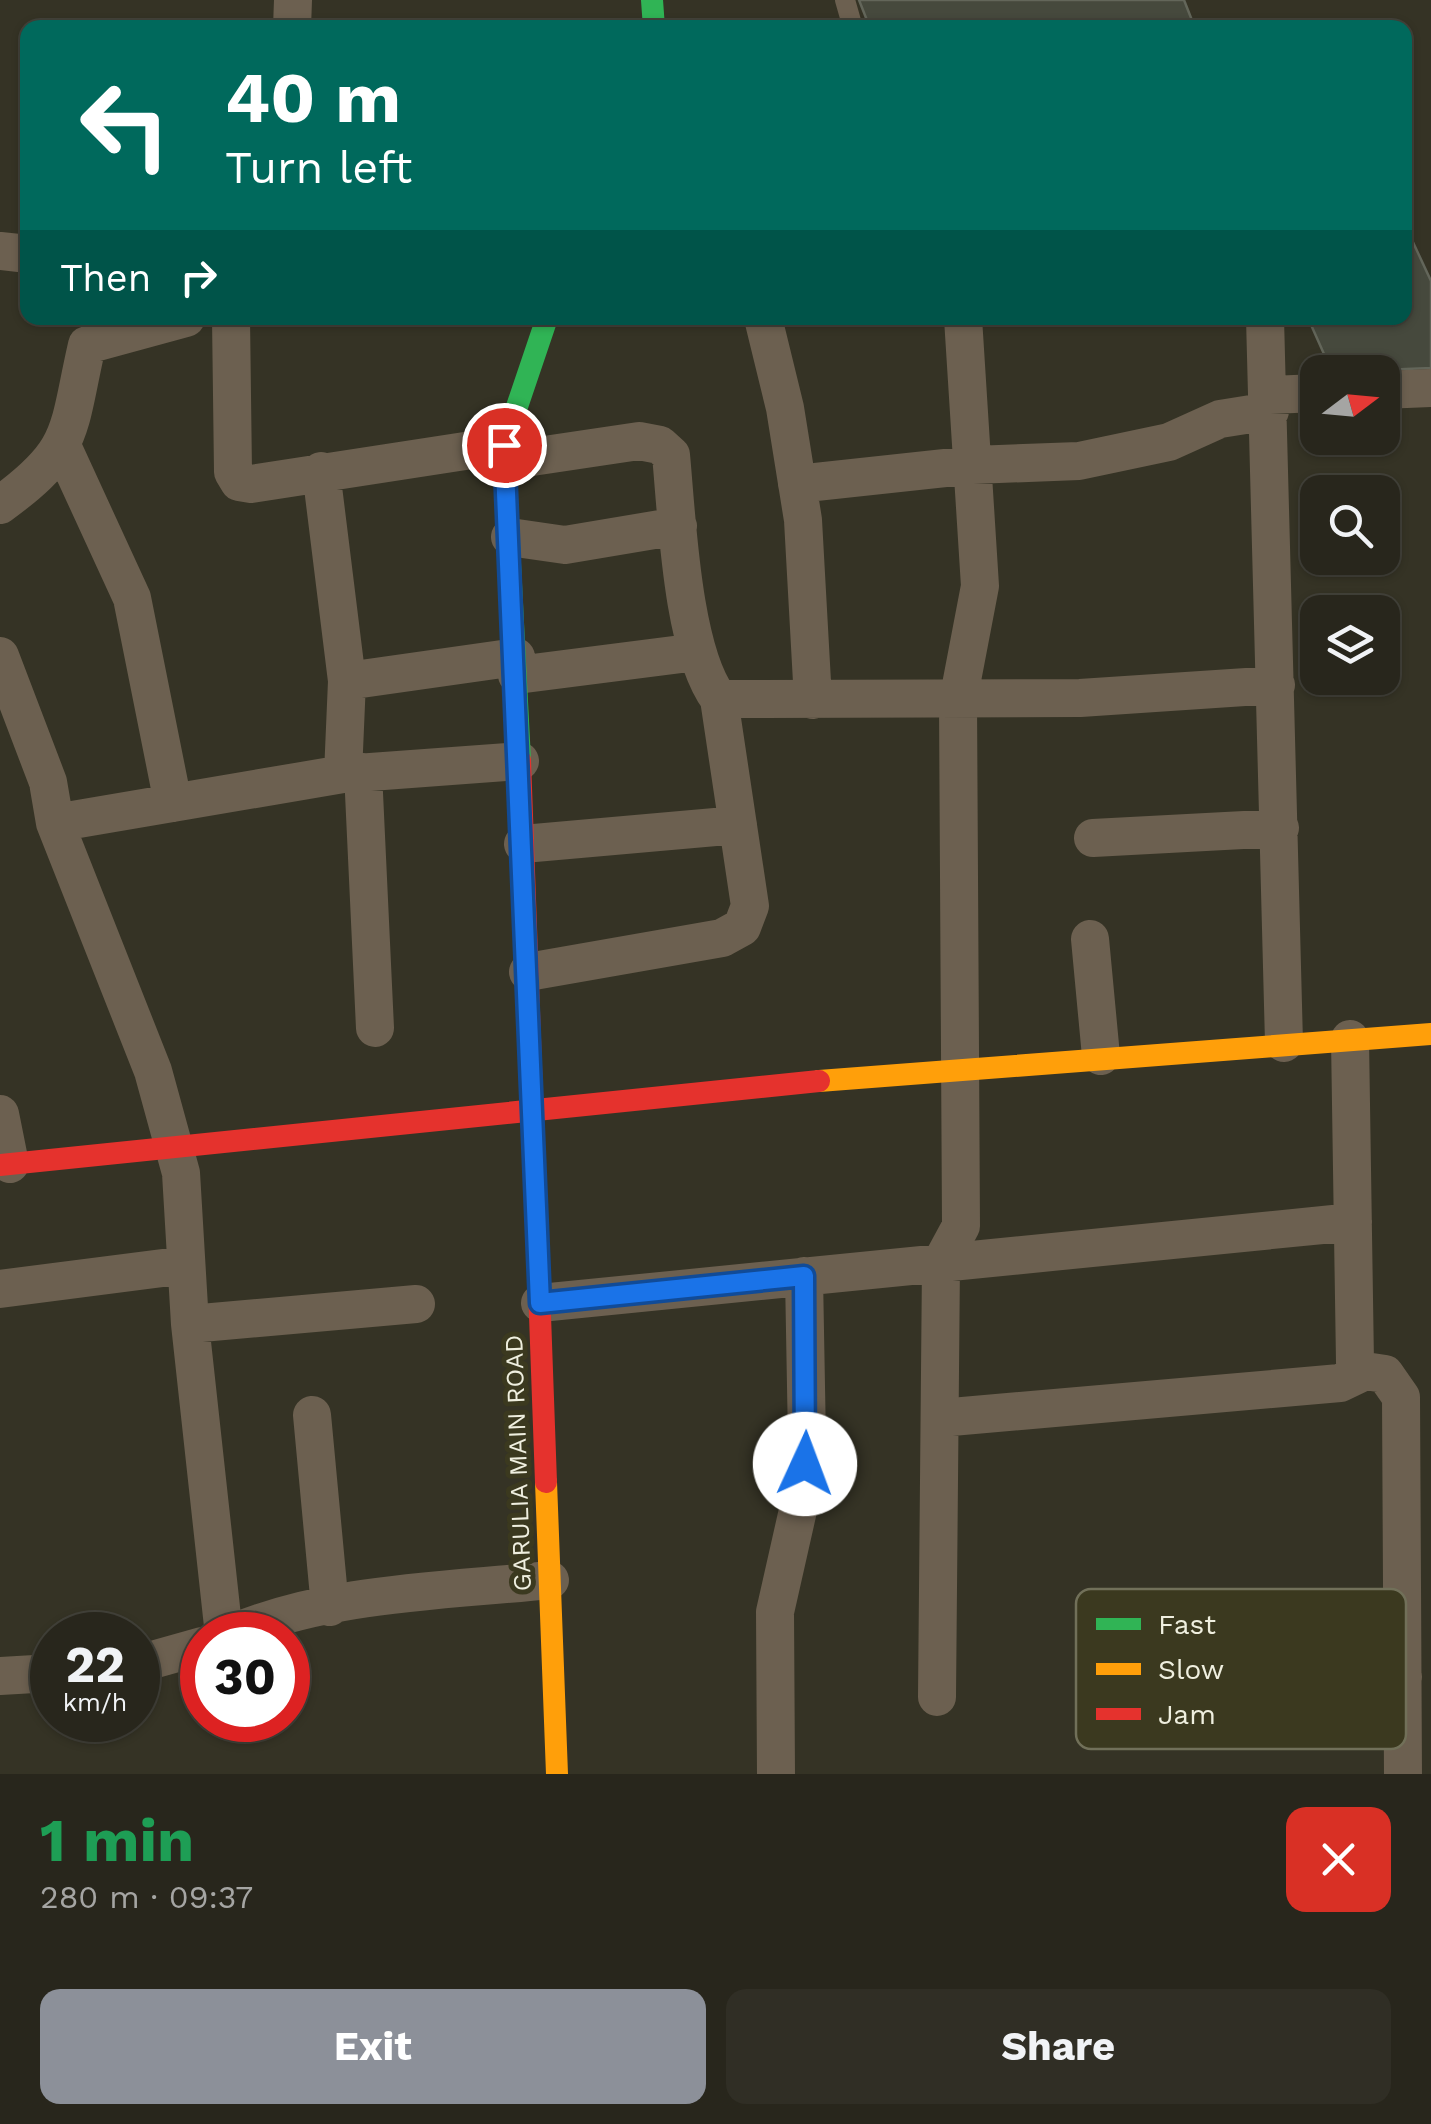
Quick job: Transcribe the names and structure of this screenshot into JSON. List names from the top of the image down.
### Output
{
  "streets": {
    "street": ["GARULIA MAIN ROAD"]
  },
  "legend": ["Fast", "Slow", "Jam"],
  "north": "right",
  "page": {
    "turn": ["40 m", "Turn left"],
    "then": "Then",
    "speed": "22 km/h",
    "limit": "30",
    "heading": ["1 min", "280 m · 09:37"],
    "buttons": ["Exit", "Share"]
  }
}
